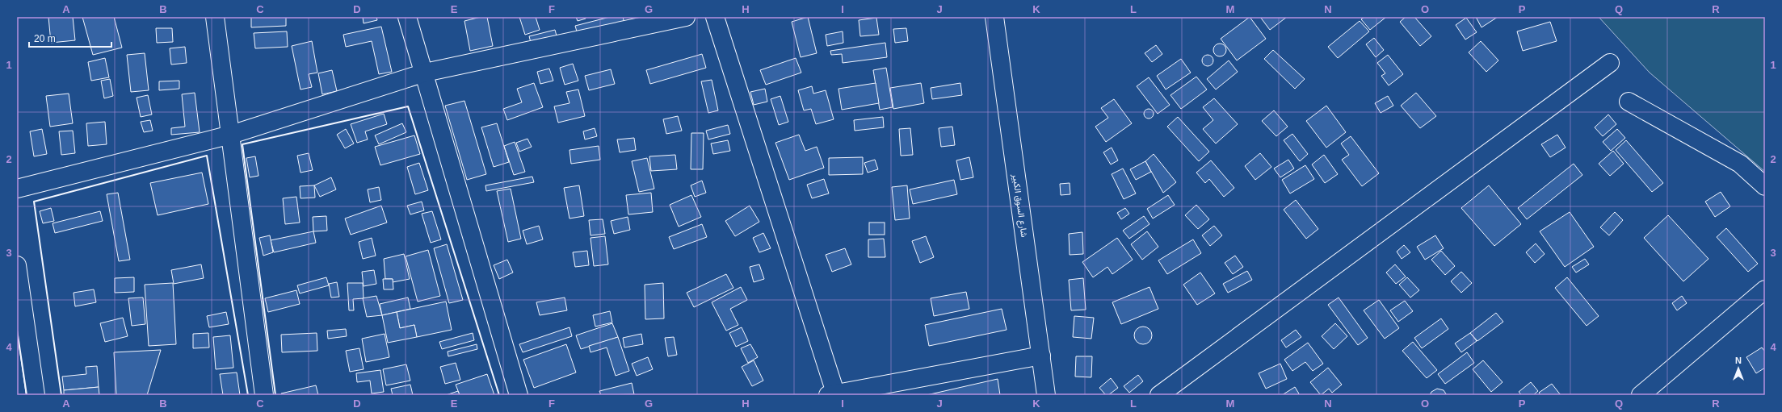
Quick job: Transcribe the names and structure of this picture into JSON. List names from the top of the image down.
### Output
{
  "streets": {
    "street": ["شارع السوق الكبير"]
  },
  "scale_bar": "20 m",
  "north": "top",
  "grid": {
    "columns": [
      "A",
      "B",
      "C",
      "D",
      "E",
      "F",
      "G",
      "H",
      "I",
      "J",
      "K",
      "L",
      "M",
      "N",
      "O",
      "P",
      "Q",
      "R"
    ],
    "rows": [
      "1",
      "2",
      "3",
      "4"
    ]
  }
}
